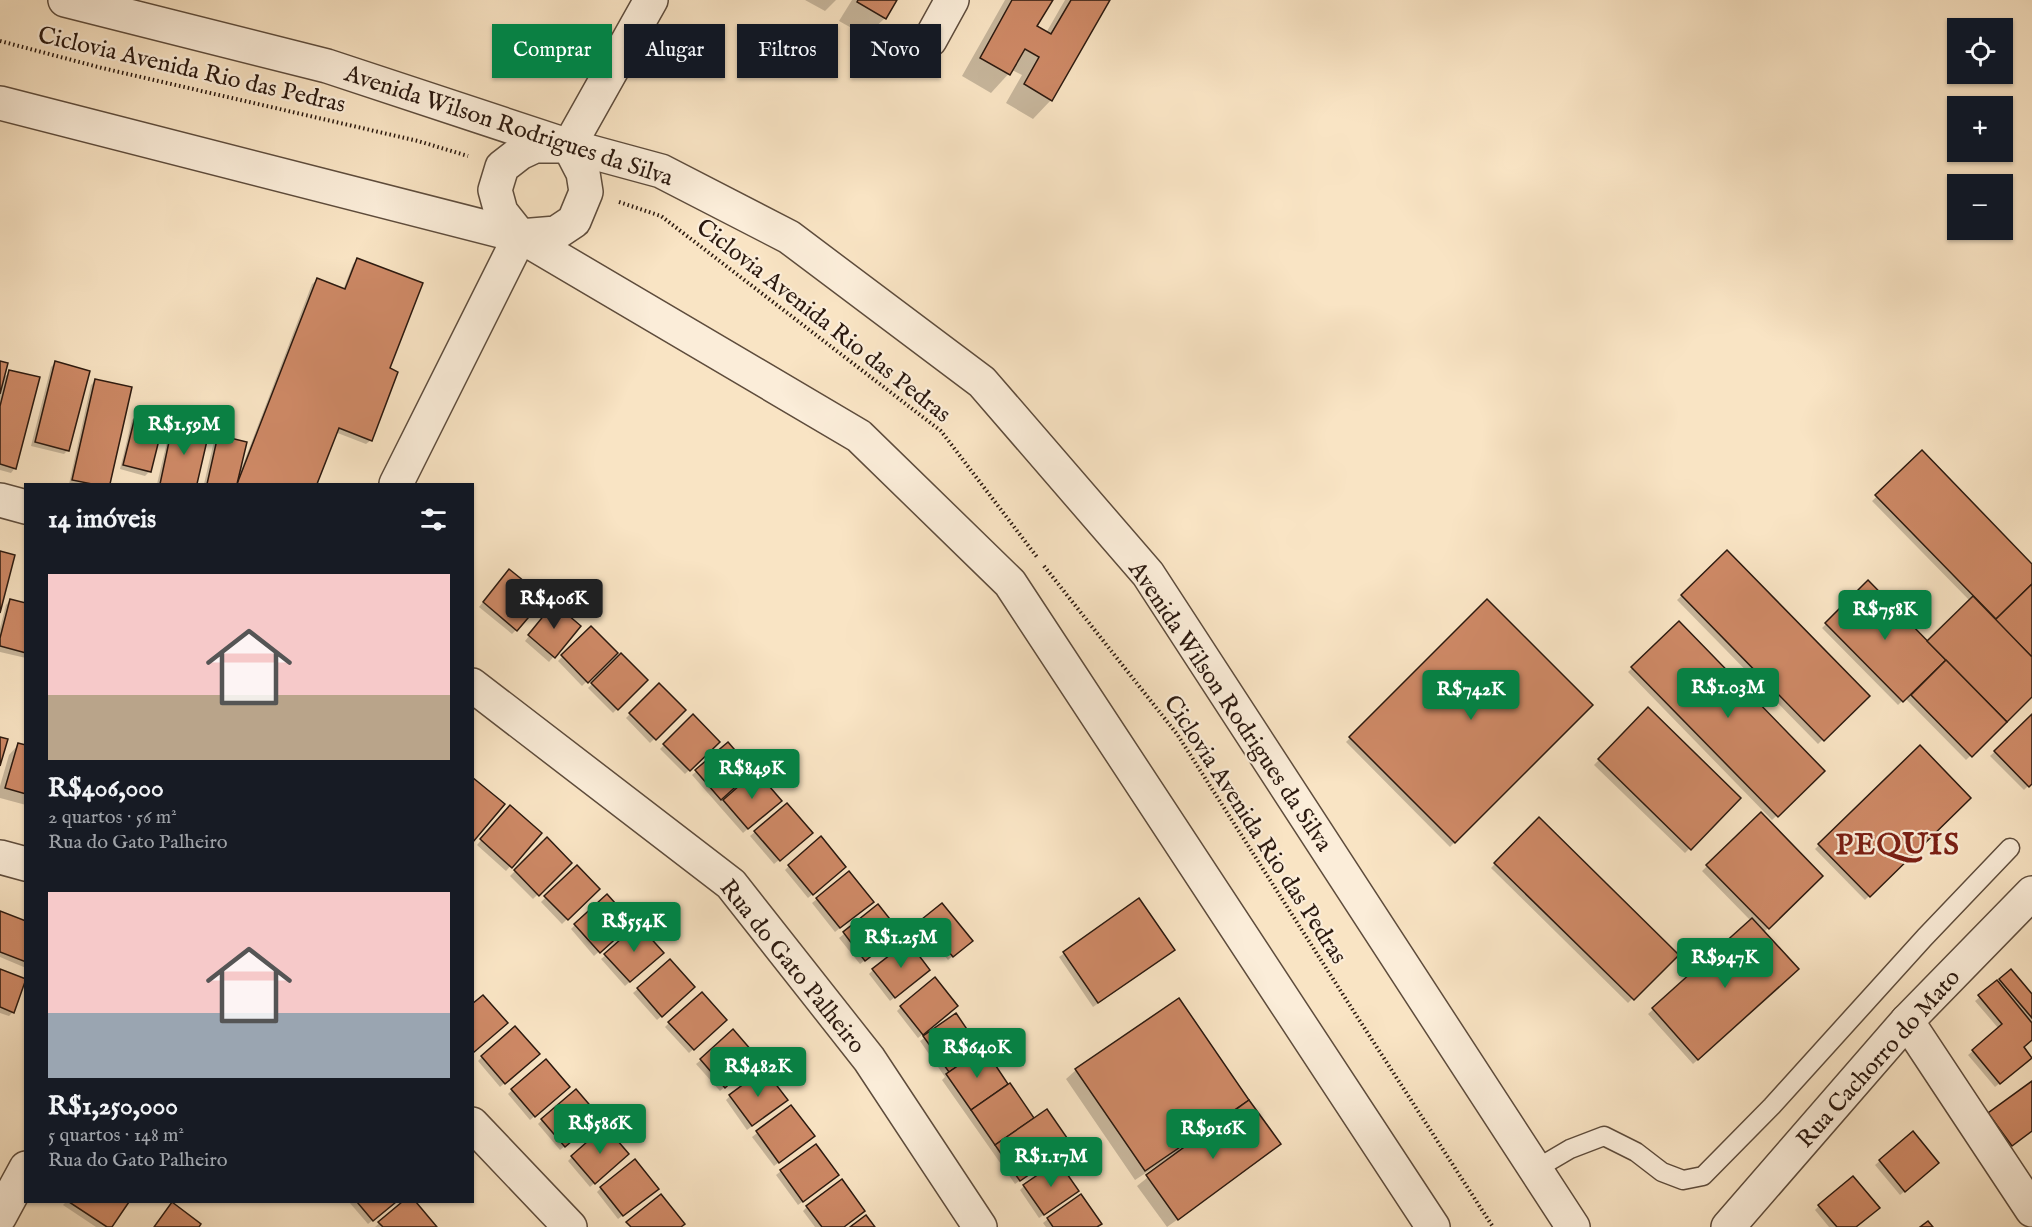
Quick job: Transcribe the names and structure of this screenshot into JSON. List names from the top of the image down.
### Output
{
  "streets": {
    "street": ["Avenida Wilson Rodrigues da Silva", "Rua do Gato Palheiro", "Rua Cachorro do Mato"],
    "path": ["Ciclovia Avenida Rio das Pedras"]
  },
  "crossings": [
    ["Ciclovia Avenida Rio das Pedras", "Avenida Wilson Rodrigues da Silva"]
  ],
  "districts": ["PEQUIS"],
  "page": {
    "map_buttons": ["+", "−"],
    "chip": [
      "Comprar",
      "Alugar",
      "Filtros",
      "Novo"
    ],
    "price": [
      "R$1.59M",
      "R$406K",
      "R$758K",
      "R$1.03M",
      "R$742K",
      "R$849K",
      "R$554K",
      "R$1.25M",
      "R$947K",
      "R$640K",
      "R$482K",
      "R$586K",
      "R$916K",
      "R$1.17M"
    ],
    "heading": "14 imóveis",
    "list": [
      {
        "name": "R$406,000",
        "note": "2 quartos · 56 m² · Rua do Gato Palheiro"
      },
      {
        "name": "R$1,250,000",
        "note": "5 quartos · 148 m² · Rua do Gato Palheiro"
      }
    ]
  }
}
